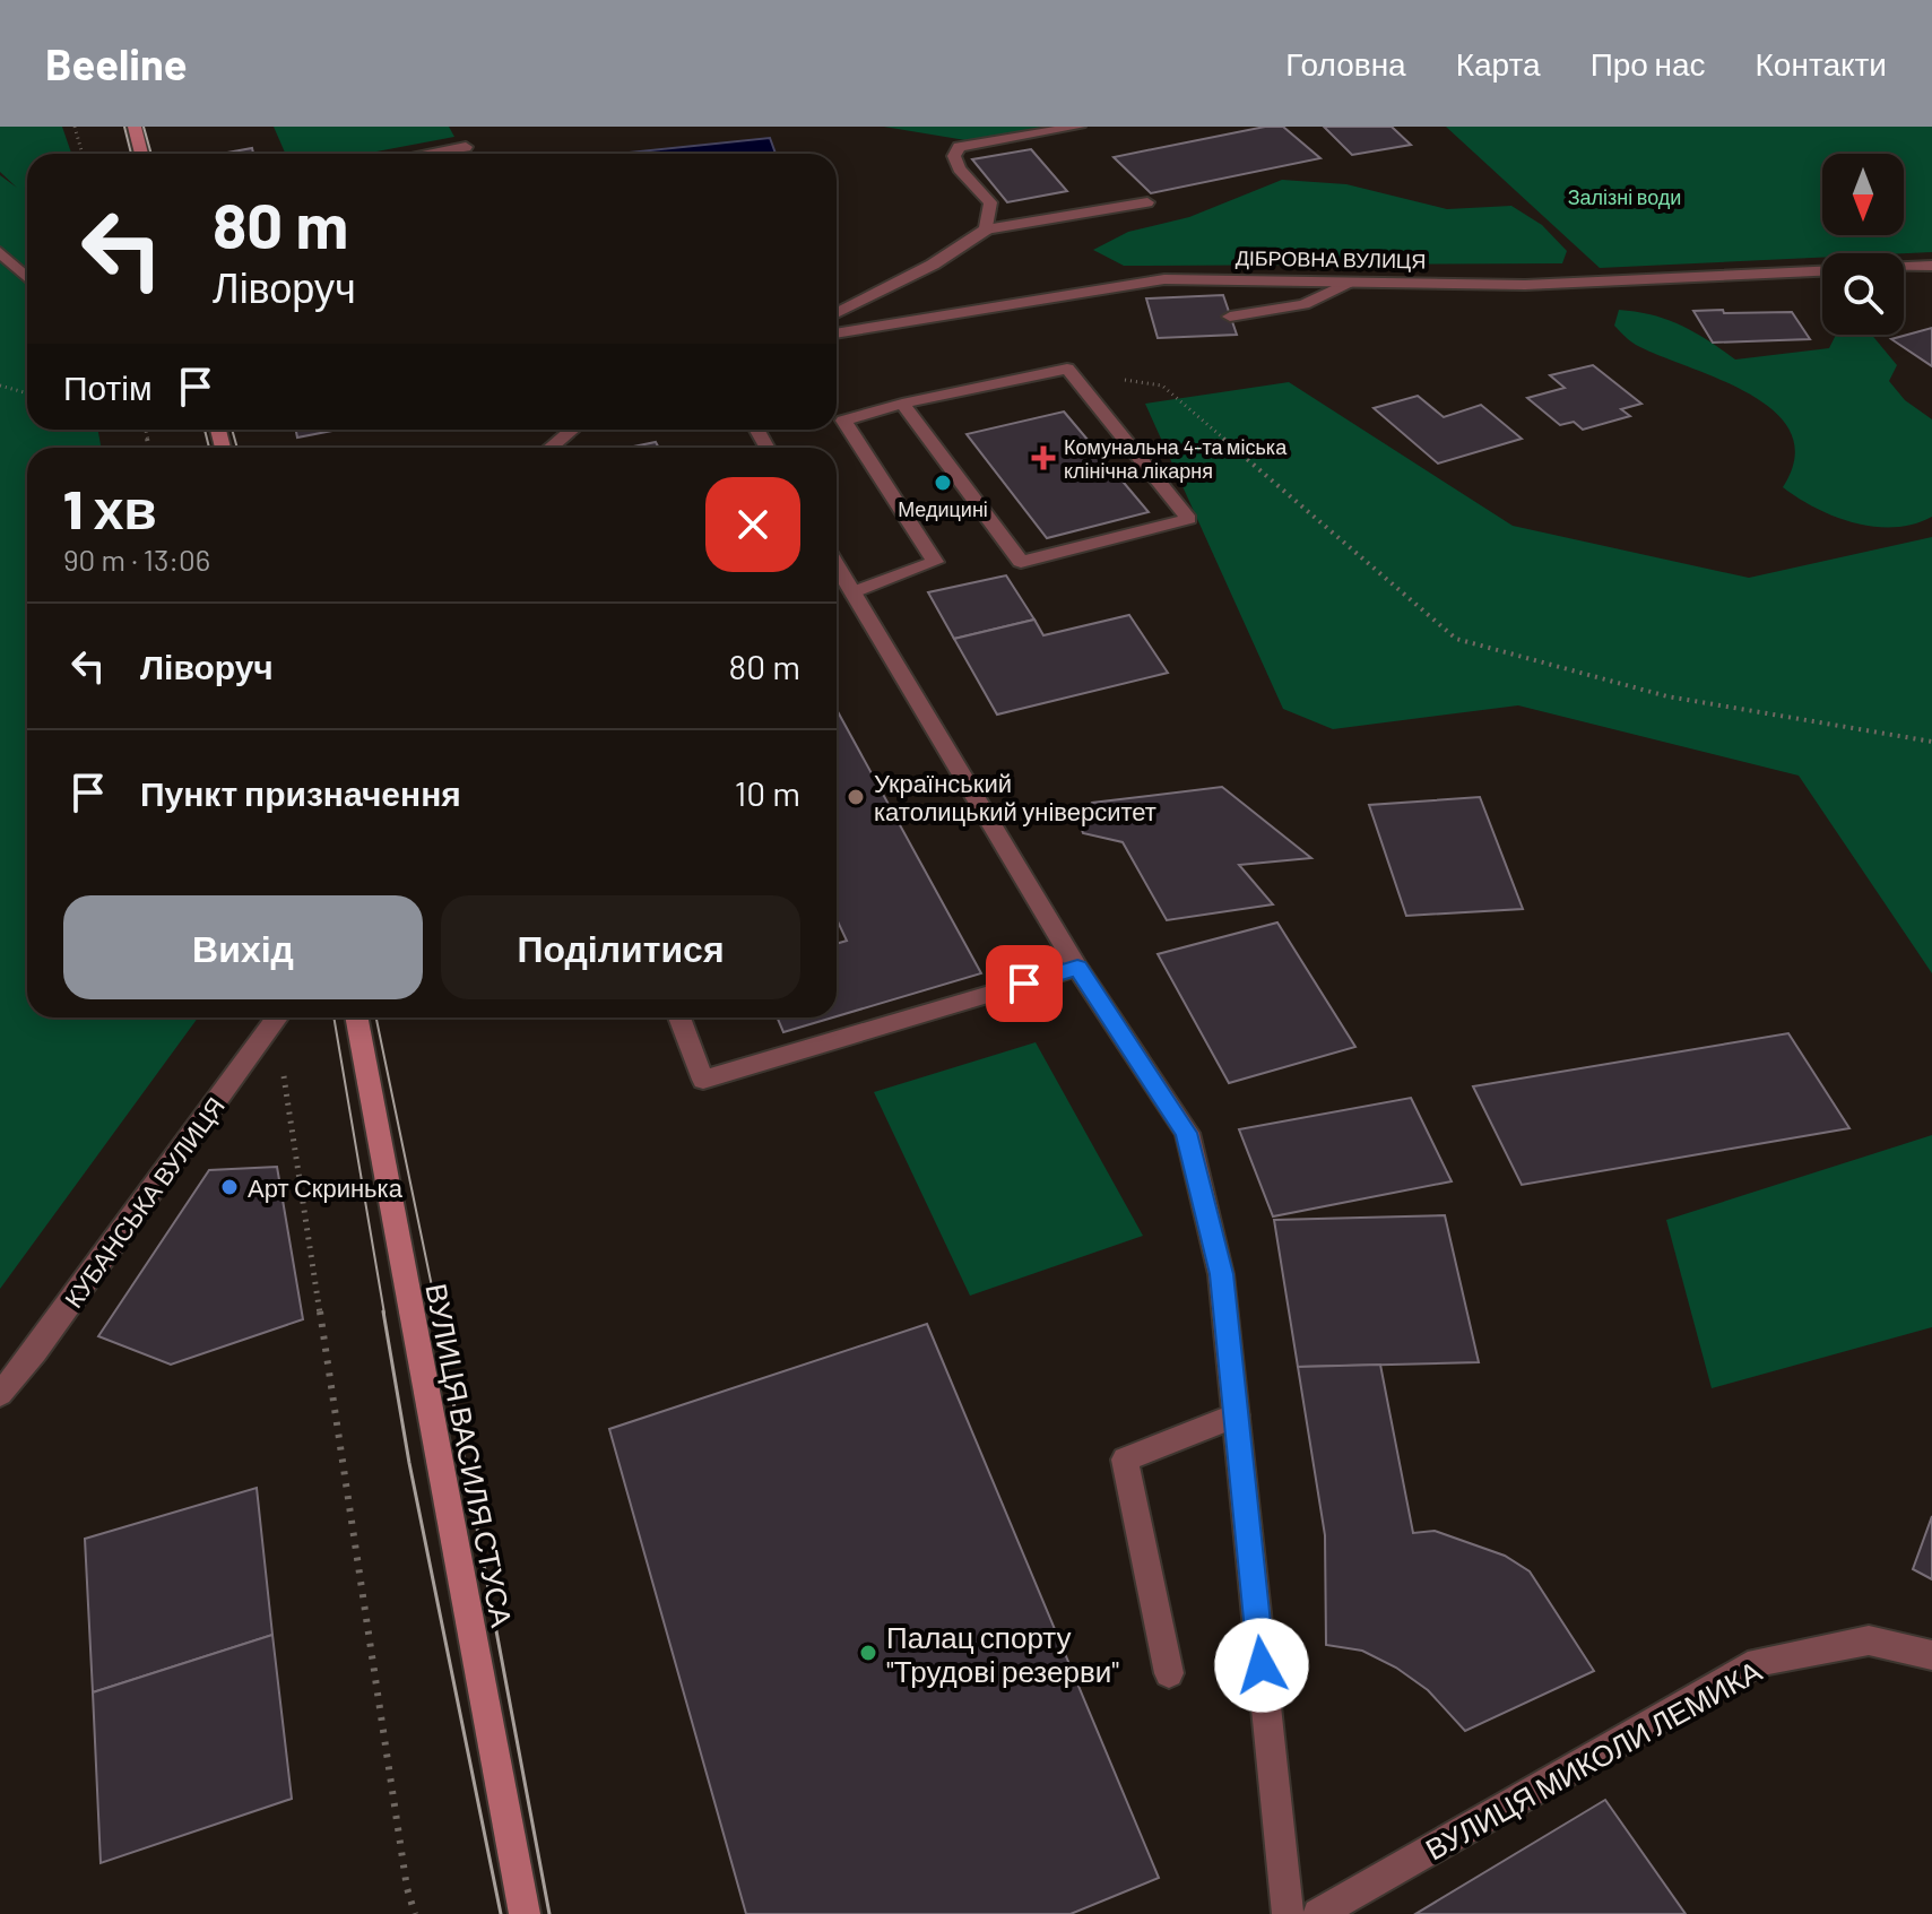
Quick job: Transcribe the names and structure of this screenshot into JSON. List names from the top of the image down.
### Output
{
  "streets": {
    "main road": ["ВУЛИЦЯ ВАСИЛЯ СТУСА"],
    "street": ["ДІБРОВНА ВУЛИЦЯ", "КУБАНСЬКА ВУЛИЦЯ", "ВУЛИЦЯ МИКОЛИ ЛЕМИКА"]
  },
  "parks": ["Залізні води"],
  "places": {
    "health": ["Комунальна 4-та міська клінічна лікарня"],
    "other": [
      "Медицині",
      "Український католицький університет",
      "Арт Скринька",
      "Палац спорту \"Трудові резерви\""
    ]
  },
  "north": "bottom",
  "page": {
    "header": "Beeline",
    "nav": [
      "Головна",
      "Карта",
      "Про нас",
      "Контакти"
    ],
    "turn": ["80 m", "Ліворуч"],
    "then": "Потім",
    "heading": ["1 хв", "90 m · 13:06"],
    "list": [
      {
        "name": "Ліворуч",
        "value": "80 m"
      },
      {
        "name": "Пункт призначення",
        "value": "10 m"
      }
    ],
    "buttons": ["Вихід", "Поділитися"]
  }
}
